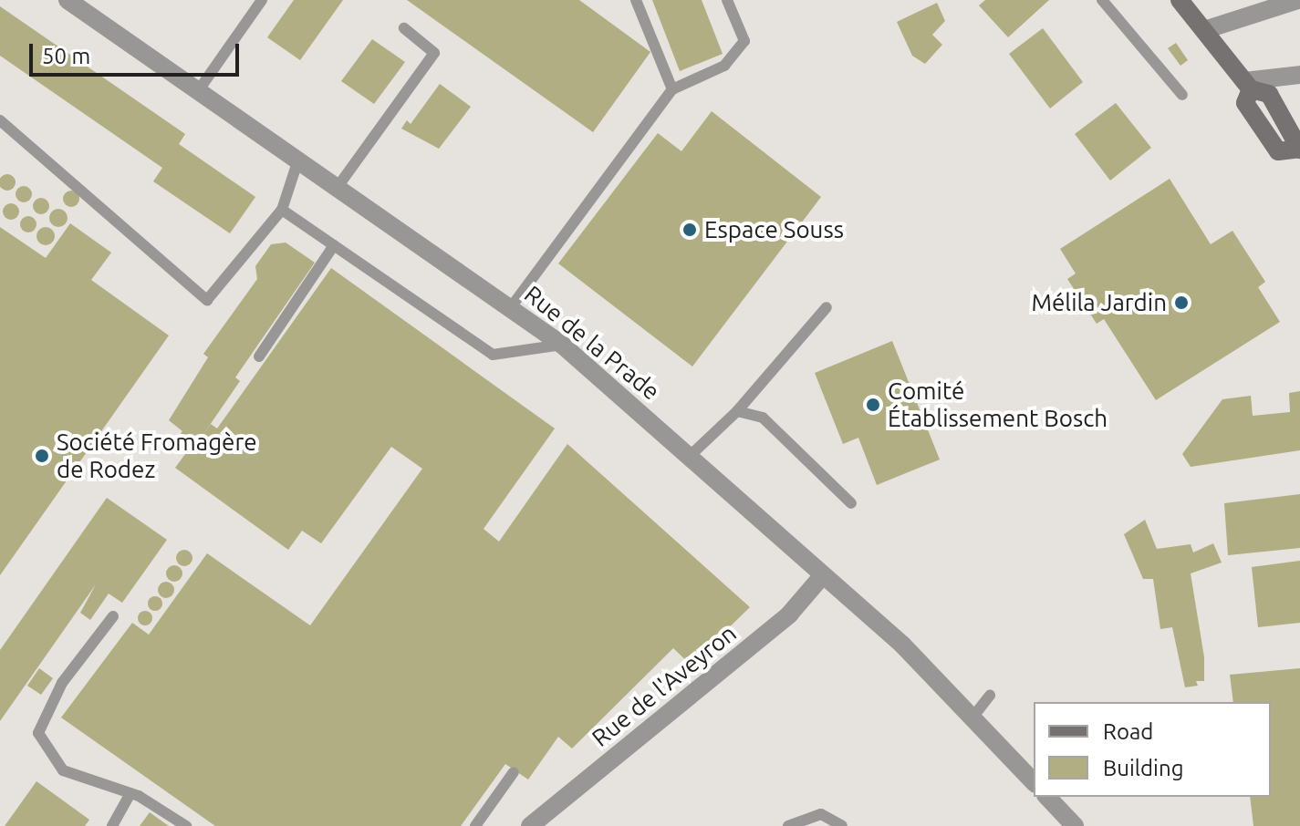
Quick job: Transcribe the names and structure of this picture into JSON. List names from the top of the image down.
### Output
{
  "streets": {
    "street": ["Rue de la Prade", "Rue de l'Aveyron"]
  },
  "crossings": [
    ["Rue de la Prade", "Rue de l'Aveyron"]
  ],
  "places": [
    "Espace Souss",
    "Mélila Jardin",
    "Comité Établissement Bosch",
    "Société Fromagère de Rodez"
  ],
  "legend": ["Road", "Building"],
  "scale_bar": "50 m"
}
